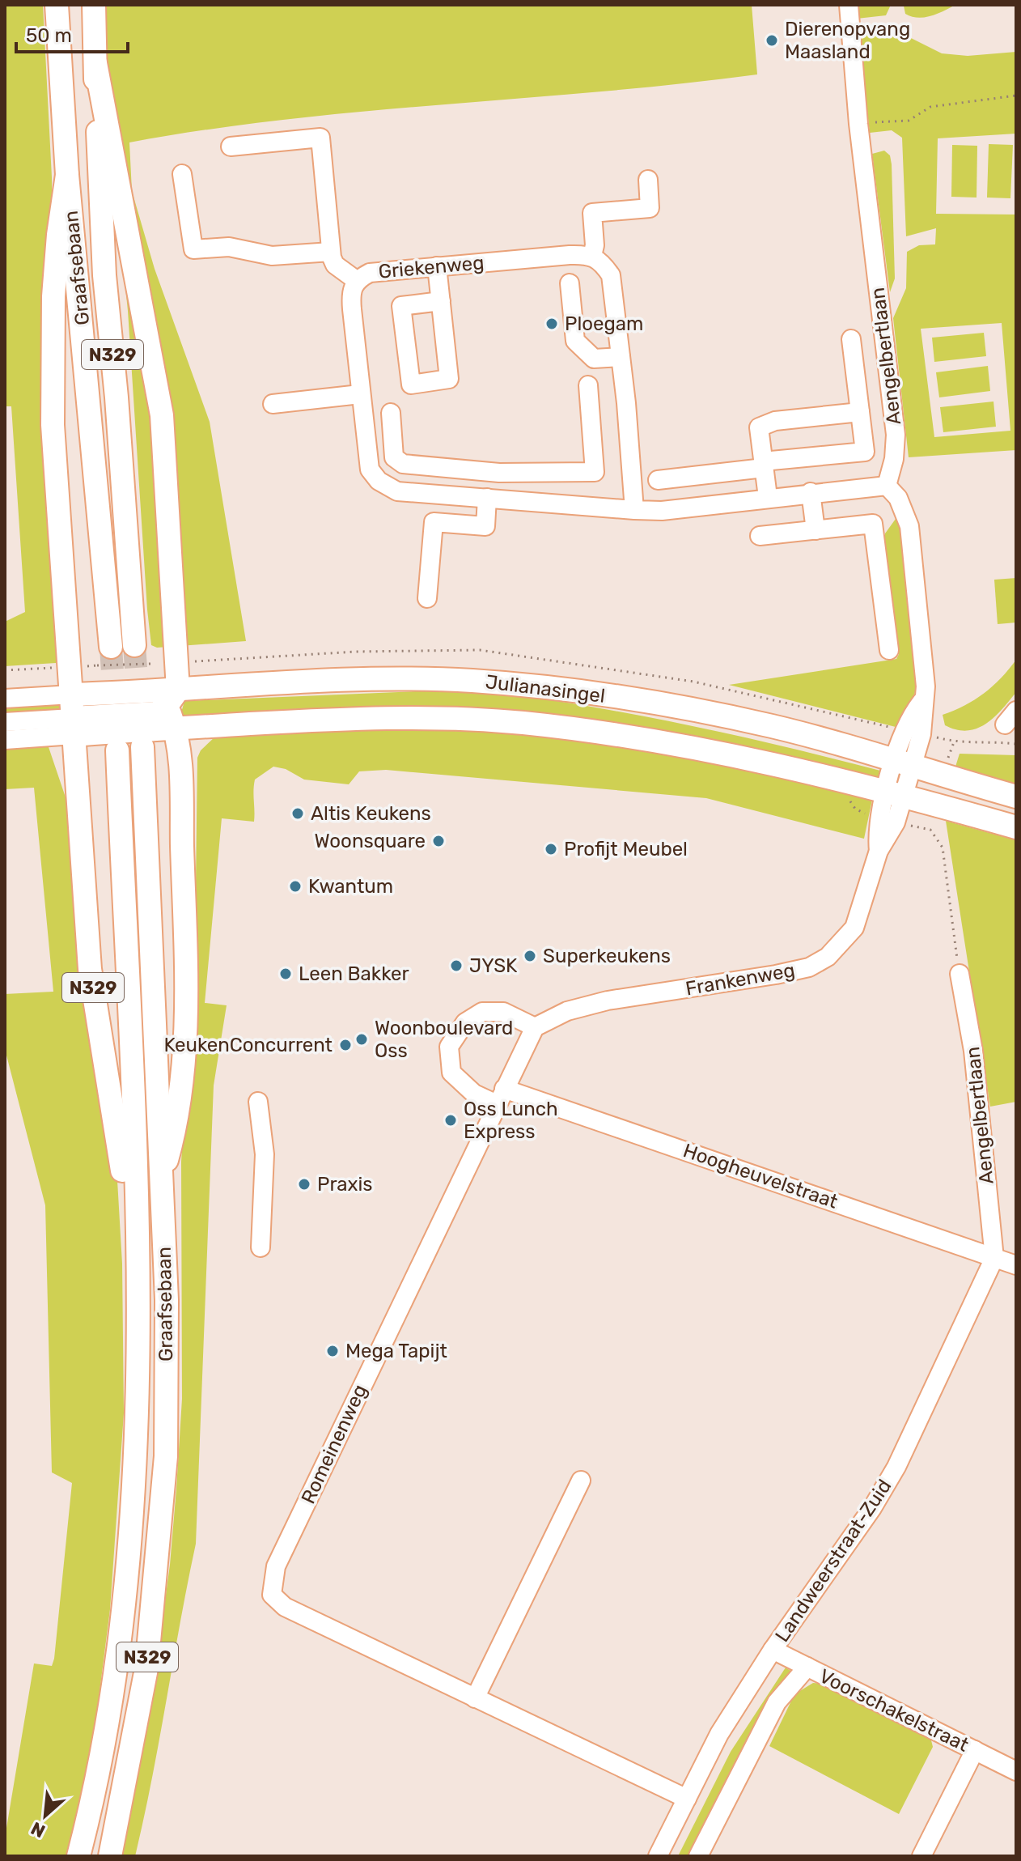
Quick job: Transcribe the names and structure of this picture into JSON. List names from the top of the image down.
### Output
{
  "streets": {
    "main road": ["Graafsebaan", "N329", "Julianasingel"],
    "street": [
      "Griekenweg",
      "Aengelbertlaan",
      "Frankenweg",
      "Hoogheuvelstraat",
      "Romeinenweg",
      "Landweerstraat-Zuid",
      "Voorschakelstraat"
    ]
  },
  "crossings": [
    ["Griekenweg", "Aengelbertlaan"],
    ["Graafsebaan", "N329"],
    ["N329", "Julianasingel"],
    ["Aengelbertlaan", "Hoogheuvelstraat"],
    ["Aengelbertlaan", "Landweerstraat-Zuid"],
    ["Julianasingel", "Frankenweg"],
    ["Frankenweg", "Hoogheuvelstraat"],
    ["Frankenweg", "Romeinenweg"],
    ["Hoogheuvelstraat", "Romeinenweg"],
    ["Hoogheuvelstraat", "Landweerstraat-Zuid"],
    ["Romeinenweg", "Landweerstraat-Zuid"],
    ["Landweerstraat-Zuid", "Voorschakelstraat"]
  ],
  "places": [
    "Dierenopvang Maasland",
    "Ploegam",
    "Altis Keukens",
    "Woonsquare",
    "Profijt Meubel",
    "Kwantum",
    "Superkeukens",
    "JYSK",
    "Leen Bakker",
    "Woonboulevard Oss",
    "KeukenConcurrent",
    "Oss Lunch Express",
    "Praxis",
    "Mega Tapijt"
  ],
  "scale_bar": "50 m",
  "north": "bottom left"
}
